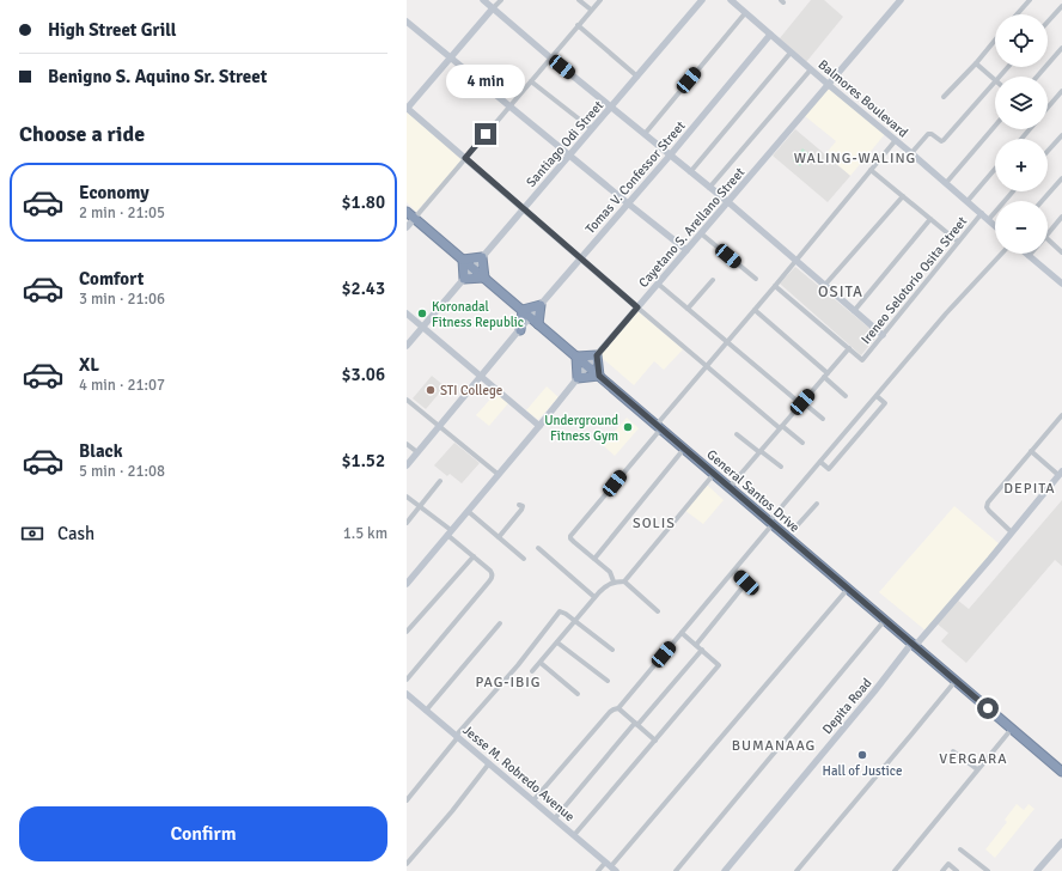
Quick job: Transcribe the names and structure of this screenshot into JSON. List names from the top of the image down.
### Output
{
  "streets": {
    "highway": ["General Santos Drive"],
    "street": [
      "Balmores Boulevard",
      "Santiago Odi Street",
      "Tomas V. Confessor Street",
      "Cayetano S. Arellano Street",
      "Ireneo Selotorio Osita Street",
      "Depita Road",
      "Jesse M. Robredo Avenue"
    ]
  },
  "crossings": [
    ["Balmores Boulevard", "Tomas V. Confessor Street"],
    ["Balmores Boulevard", "Cayetano S. Arellano Street"],
    ["Balmores Boulevard", "Ireneo Selotorio Osita Street"],
    ["Santiago Odi Street", "General Santos Drive"],
    ["Tomas V. Confessor Street", "General Santos Drive"],
    ["Cayetano S. Arellano Street", "General Santos Drive"],
    ["Ireneo Selotorio Osita Street", "General Santos Drive"],
    ["General Santos Drive", "Depita Road"]
  ],
  "districts": [
    "WALING-WALING",
    "OSITA",
    "DEPITA",
    "SOLIS",
    "PAG-IBIG",
    "BUMANAAG",
    "VERGARA"
  ],
  "places": [
    "Koronadal Fitness Republic",
    "STI College",
    "Underground Fitness Gym",
    "Hall of Justice"
  ],
  "page": {
    "banner": ["High Street Grill", "Benigno S. Aquino Sr. Street"],
    "map_buttons": ["+", "−"],
    "bubble": "4 min",
    "heading": "Choose a ride",
    "list": [
      {
        "name": "Economy",
        "note": "2 min · 21:05",
        "value": "$1.80"
      },
      {
        "name": "Comfort",
        "note": "3 min · 21:06",
        "value": "$2.43"
      },
      {
        "name": "XL",
        "note": "4 min · 21:07",
        "value": "$3.06"
      },
      {
        "name": "Black",
        "note": "5 min · 21:08",
        "value": "$1.52"
      }
    ],
    "pay": ["Cash", "1.5 km"],
    "buttons": "Confirm"
  }
}
